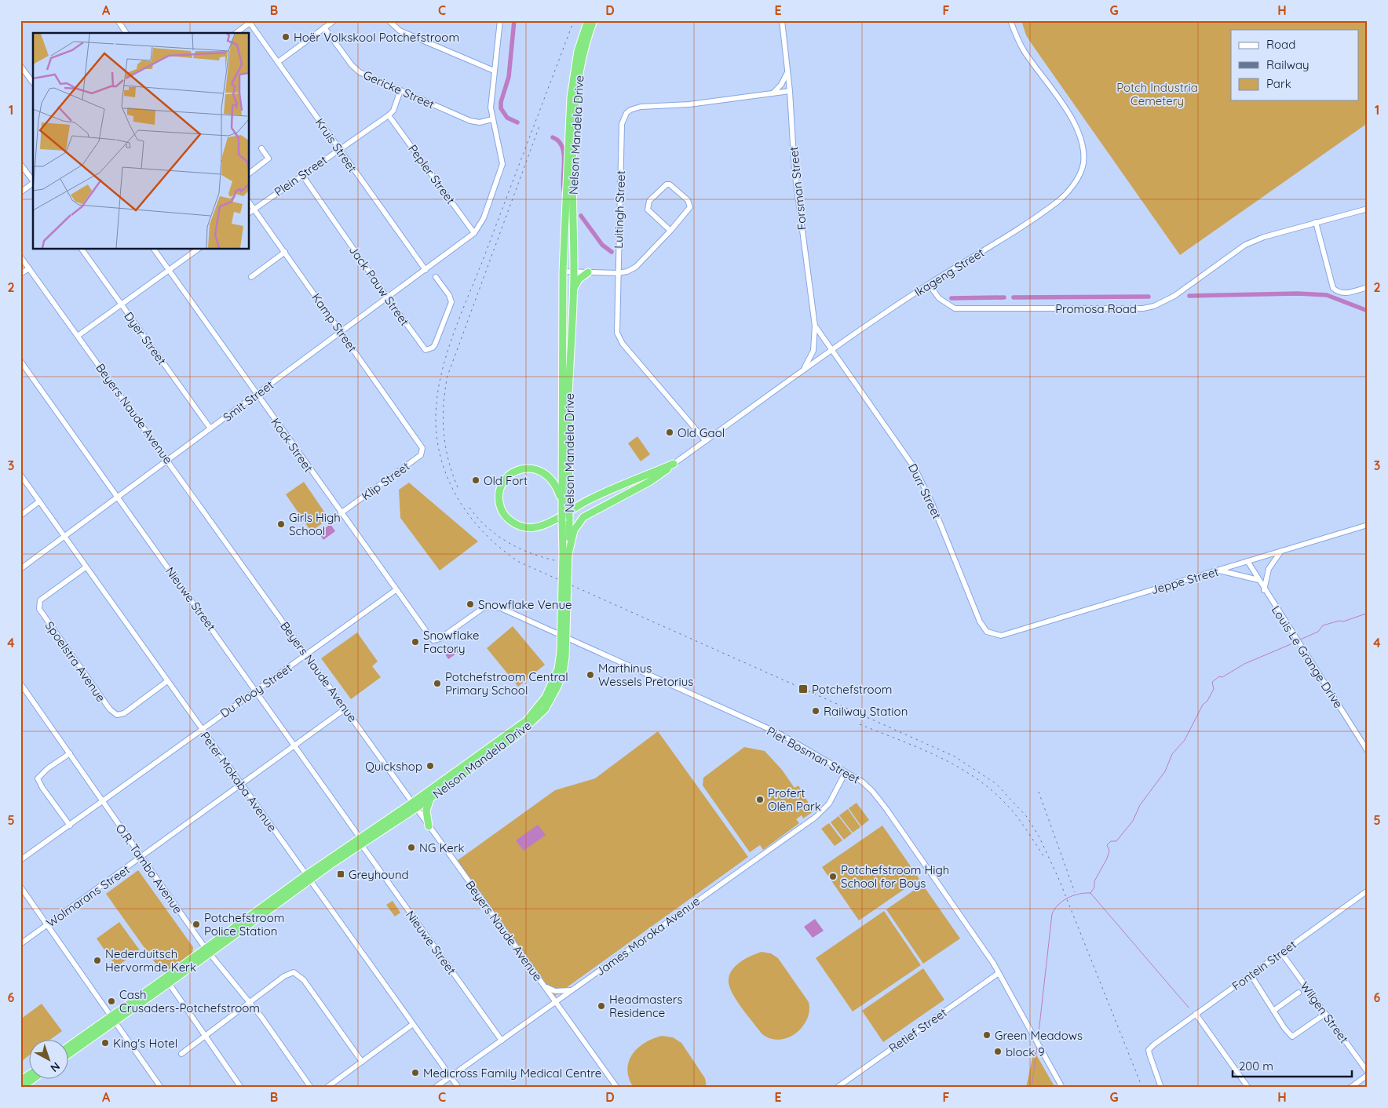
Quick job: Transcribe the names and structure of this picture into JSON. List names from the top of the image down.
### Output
{
  "streets": {
    "highway": ["Nelson Mandela Drive"],
    "street": [
      "Gericke Street",
      "Kruis Street",
      "Pepler Street",
      "Plein Street",
      "Forsman Street",
      "Luitingh Street",
      "Ikageng Street",
      "Jack Pauw Street",
      "Promosa Road",
      "Kamp Street",
      "Dyer Street",
      "Smit Street",
      "Beyers Naude Avenue",
      "Kock Street",
      "Klip Street",
      "Durr Street",
      "Jeppe Street",
      "Nieuwe Street",
      "Louis Le Grange Drive",
      "Spoelstra Avenue",
      "Du Plooy Street",
      "Piet Bosman Street",
      "Peter Mokaba Avenue",
      "O.R. Tambo Avenue",
      "Wolmarans Street",
      "James Moroka Avenue",
      "Fontein Street",
      "Wilgen Street",
      "Retief Street"
    ]
  },
  "crossings": [
    ["Gericke Street", "Plein Street"],
    ["Nelson Mandela Drive", "Beyers Naude Avenue"],
    ["Nelson Mandela Drive", "Nieuwe Street"],
    ["Nelson Mandela Drive", "Peter Mokaba Avenue"],
    ["Nelson Mandela Drive", "O.R. Tambo Avenue"],
    ["Kruis Street", "Plein Street"],
    ["Kruis Street", "Smit Street"],
    ["Pepler Street", "Plein Street"],
    ["Pepler Street", "Smit Street"],
    ["Plein Street", "Jack Pauw Street"],
    ["Plein Street", "Kamp Street"],
    ["Forsman Street", "Luitingh Street"],
    ["Forsman Street", "Ikageng Street"],
    ["Forsman Street", "Durr Street"],
    ["Luitingh Street", "Ikageng Street"],
    ["Ikageng Street", "Promosa Road"],
    ["Ikageng Street", "Durr Street"],
    ["Jack Pauw Street", "Smit Street"],
    ["Kamp Street", "Smit Street"],
    ["Kamp Street", "Klip Street"],
    ["Dyer Street", "Smit Street"],
    ["Smit Street", "Beyers Naude Avenue"],
    ["Smit Street", "Kock Street"],
    ["Smit Street", "Nieuwe Street"],
    ["Smit Street", "Peter Mokaba Avenue"],
    ["Beyers Naude Avenue", "Du Plooy Street"],
    ["Beyers Naude Avenue", "Wolmarans Street"],
    ["Beyers Naude Avenue", "James Moroka Avenue"],
    ["Kock Street", "Klip Street"],
    ["Kock Street", "Du Plooy Street"],
    ["Kock Street", "Piet Bosman Street"],
    ["Durr Street", "Jeppe Street"],
    ["Jeppe Street", "Louis Le Grange Drive"],
    ["Nieuwe Street", "Du Plooy Street"],
    ["Nieuwe Street", "Wolmarans Street"],
    ["Nieuwe Street", "James Moroka Avenue"],
    ["Spoelstra Avenue", "Peter Mokaba Avenue"],
    ["Du Plooy Street", "Peter Mokaba Avenue"],
    ["Du Plooy Street", "O.R. Tambo Avenue"],
    ["Piet Bosman Street", "James Moroka Avenue"],
    ["Piet Bosman Street", "Retief Street"],
    ["Peter Mokaba Avenue", "Wolmarans Street"],
    ["Peter Mokaba Avenue", "James Moroka Avenue"],
    ["O.R. Tambo Avenue", "Wolmarans Street"],
    ["Fontein Street", "Wilgen Street"]
  ],
  "parks": ["Potch Industria Cemetery"],
  "places": {
    "other": [
      "Hoër Volkskool Potchefstroom",
      "Old Gaol",
      "Old Fort",
      "Girls High School",
      "Snowflake Venue",
      "Snowflake Factory",
      "Marthinus Wessels Pretorius",
      "Potchefstroom Central Primary School",
      "Railway Station",
      "Quickshop",
      "Profert Olën Park",
      "NG Kerk",
      "Potchefstroom High School for Boys",
      "Potchefstroom Police Station",
      "Nederduitsch Hervormde Kerk",
      "Cash Crusaders-Potchefstroom",
      "Headmasters Residence",
      "Green Meadows",
      "King's Hotel",
      "block 9",
      "Medicross Family Medical Centre"
    ],
    "transit": ["Potchefstroom", "Greyhound"]
  },
  "legend": ["Road", "Railway", "Park"],
  "scale_bar": "200 m",
  "north": "bottom right",
  "grid": {
    "columns": [
      "A",
      "B",
      "C",
      "D",
      "E",
      "F",
      "G",
      "H"
    ],
    "rows": [
      "1",
      "2",
      "3",
      "4",
      "5",
      "6"
    ]
  }
}
